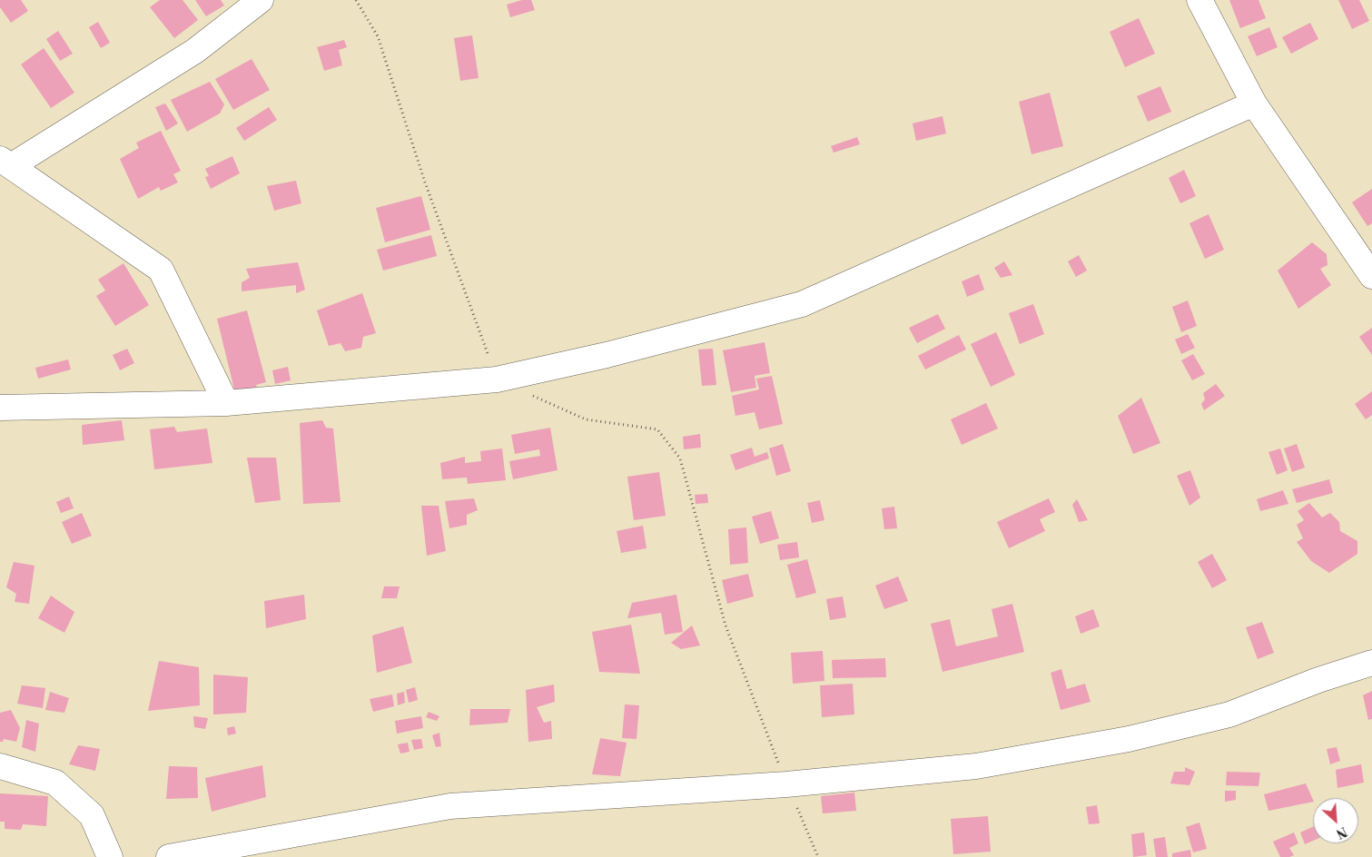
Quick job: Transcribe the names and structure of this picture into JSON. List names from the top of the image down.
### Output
{
  "north": "bottom right"
}
